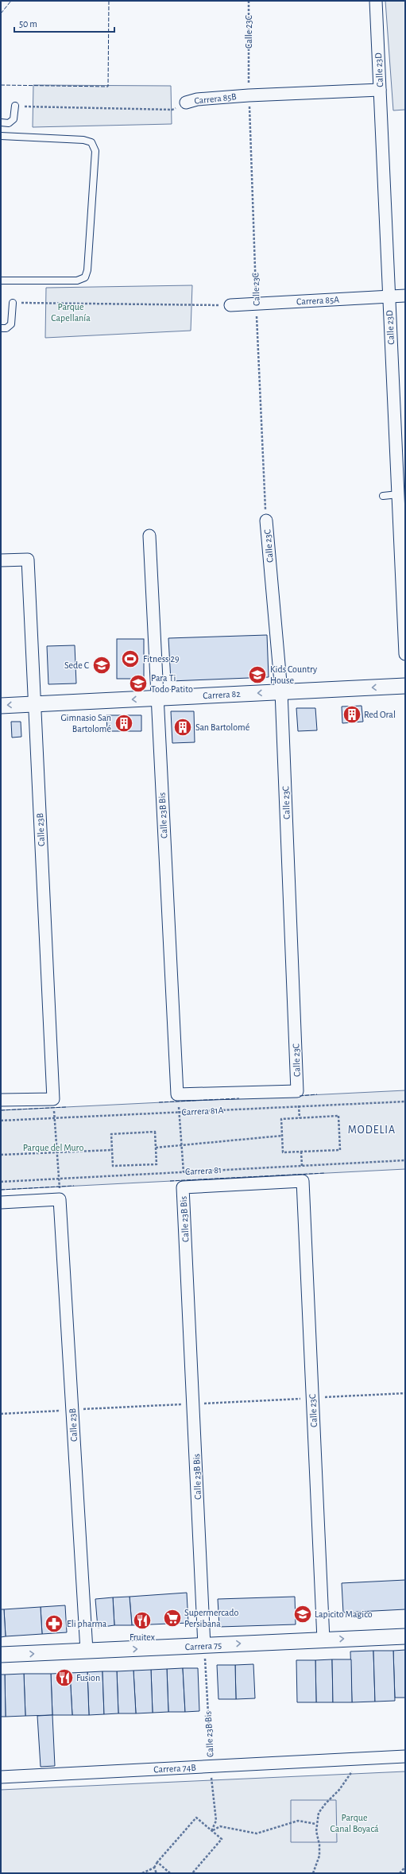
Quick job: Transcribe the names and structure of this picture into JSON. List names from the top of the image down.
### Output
{
  "streets": {
    "street": [
      "Calle 23C",
      "Calle 23D",
      "Carrera 85B",
      "Carrera 85A",
      "Carrera 82",
      "Calle 23B Bis",
      "Calle 23B",
      "Carrera 81A",
      "Carrera 81",
      "Carrera 75",
      "Carrera 74B"
    ]
  },
  "crossings": [
    ["Calle 23C", "Carrera 85B"],
    ["Calle 23C", "Carrera 85A"],
    ["Calle 23C", "Carrera 82"],
    ["Calle 23C", "Carrera 81A"],
    ["Calle 23C", "Carrera 81"],
    ["Calle 23C", "Carrera 75"],
    ["Calle 23D", "Carrera 85B"],
    ["Calle 23D", "Carrera 85A"],
    ["Carrera 82", "Calle 23B Bis"],
    ["Carrera 82", "Calle 23B"],
    ["Calle 23B Bis", "Carrera 81A"],
    ["Calle 23B Bis", "Carrera 81"],
    ["Calle 23B Bis", "Carrera 75"],
    ["Calle 23B Bis", "Carrera 74B"],
    ["Calle 23B", "Carrera 75"]
  ],
  "one_way": ["Carrera 82", "Carrera 75"],
  "districts": ["MODELIA"],
  "parks": ["Parque Capellanía", "Parque del Muro", "Parque Canal Boyacá"],
  "places": {
    "sports": ["Fitness 29"],
    "school or university": [
      "Sede C",
      "Kids Country House",
      "Para Ti Todo Patito",
      "Lapicito Magico"
    ],
    "building": ["Red Oral", "Gimnasio San Bartolomé", "San Bartolomé"],
    "supermarket": ["Supermercado Persibana"],
    "restaurant": ["Fruitex", "Fusion"],
    "pharmacy": ["Eli pharma"]
  },
  "scale_bar": "50 m"
}
